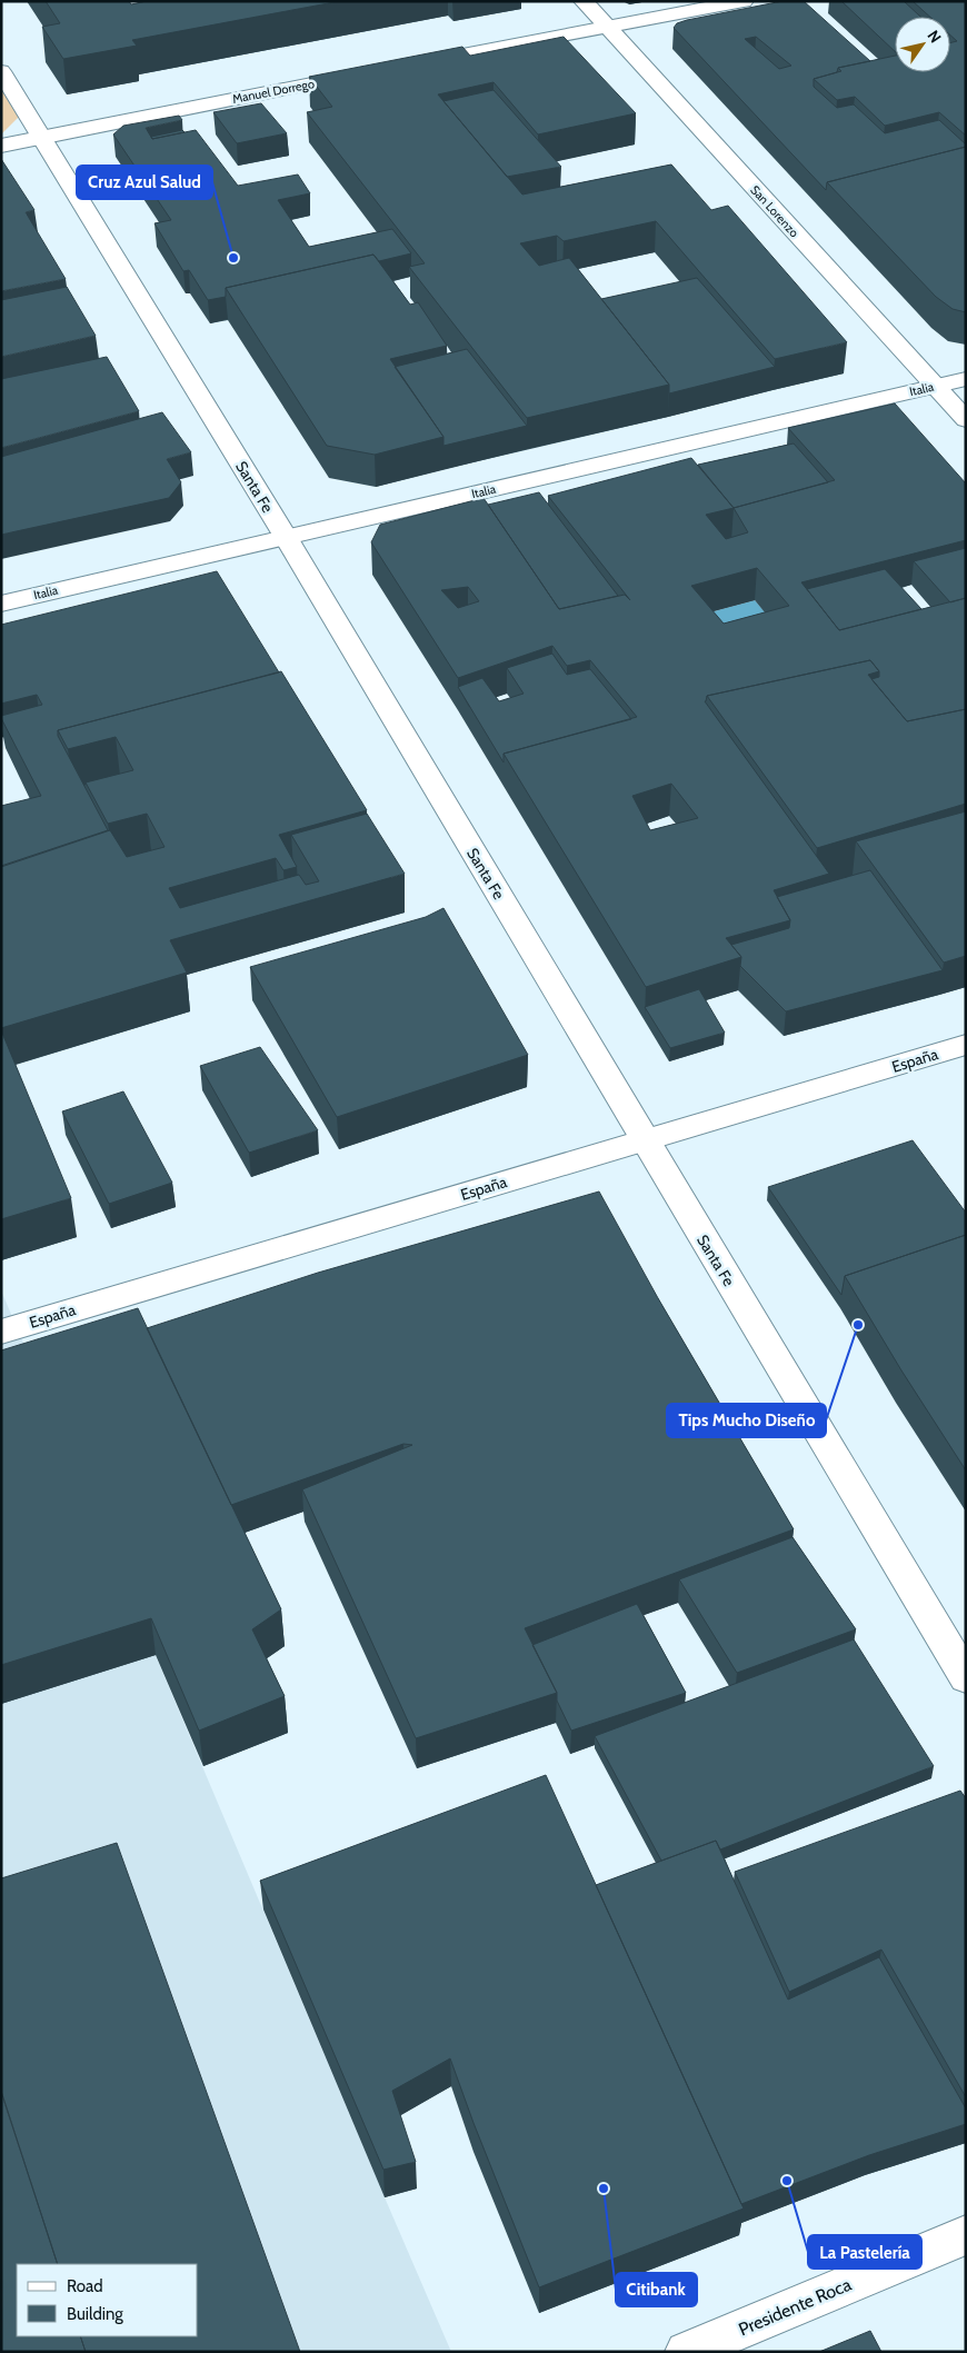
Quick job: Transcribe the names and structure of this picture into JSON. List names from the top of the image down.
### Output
{
  "streets": {
    "main road": [
      "Manuel Dorrego",
      "San Lorenzo",
      "Italia",
      "Santa Fe",
      "España",
      "Presidente Roca"
    ]
  },
  "crossings": [
    ["Manuel Dorrego", "Santa Fe"],
    ["San Lorenzo", "Italia"],
    ["Italia", "Santa Fe"],
    ["Santa Fe", "España"]
  ],
  "places": [
    "Cruz Azul Salud",
    "Tips Mucho Diseño",
    "La Pastelería",
    "Citibank"
  ],
  "legend": ["Road", "Building"],
  "north": "top right"
}
